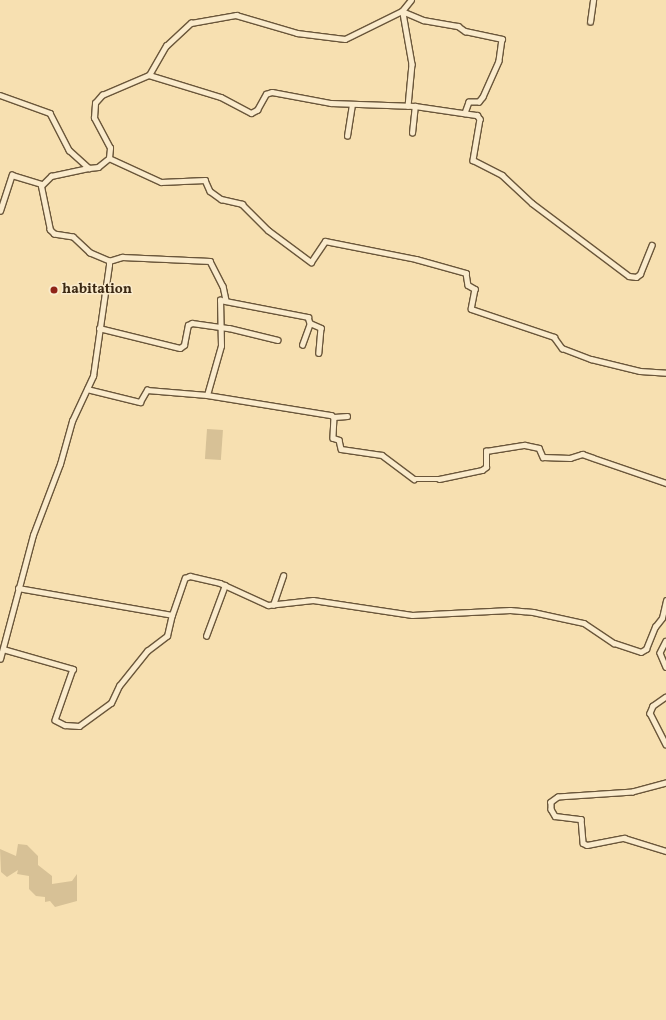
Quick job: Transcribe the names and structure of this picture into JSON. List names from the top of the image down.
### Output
{
  "places": ["habitation"]
}
